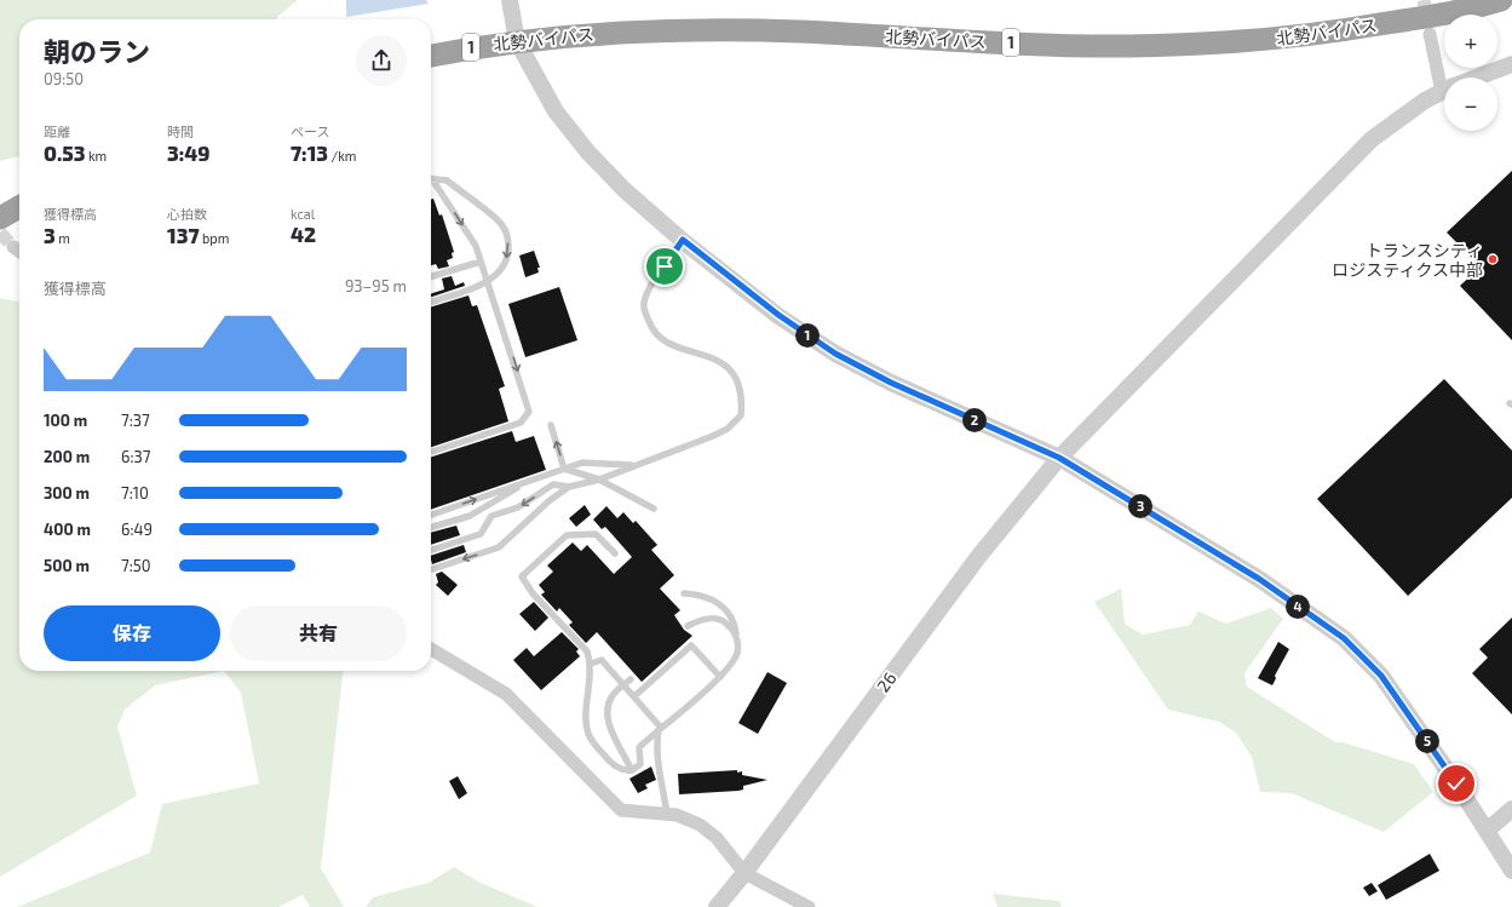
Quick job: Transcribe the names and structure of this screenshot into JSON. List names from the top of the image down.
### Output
{
  "streets": {
    "highway": ["北勢バイパス", "1"],
    "street": ["26"]
  },
  "places": ["トランスシティ ロジスティクス中部"],
  "page": {
    "map_buttons": ["+", "−"],
    "heading": ["朝のラン", "09:50"],
    "stats": [
      ["距離", "0.53 km"],
      ["時間", "3:49"],
      ["ペース", "7:13 /km"],
      ["獲得標高", "3 m"],
      ["心拍数", "137 bpm"],
      ["kcal", "42"]
    ],
    "chart": ["獲得標高", "93–95 m"],
    "pins": [
      "1",
      "2",
      "3",
      "4",
      "5"
    ],
    "list": [
      {
        "name": "100 m",
        "note": "7:37"
      },
      {
        "name": "200 m",
        "note": "6:37"
      },
      {
        "name": "300 m",
        "note": "7:10"
      },
      {
        "name": "400 m",
        "note": "6:49"
      },
      {
        "name": "500 m",
        "note": "7:50"
      }
    ],
    "buttons": ["保存", "共有"]
  }
}
